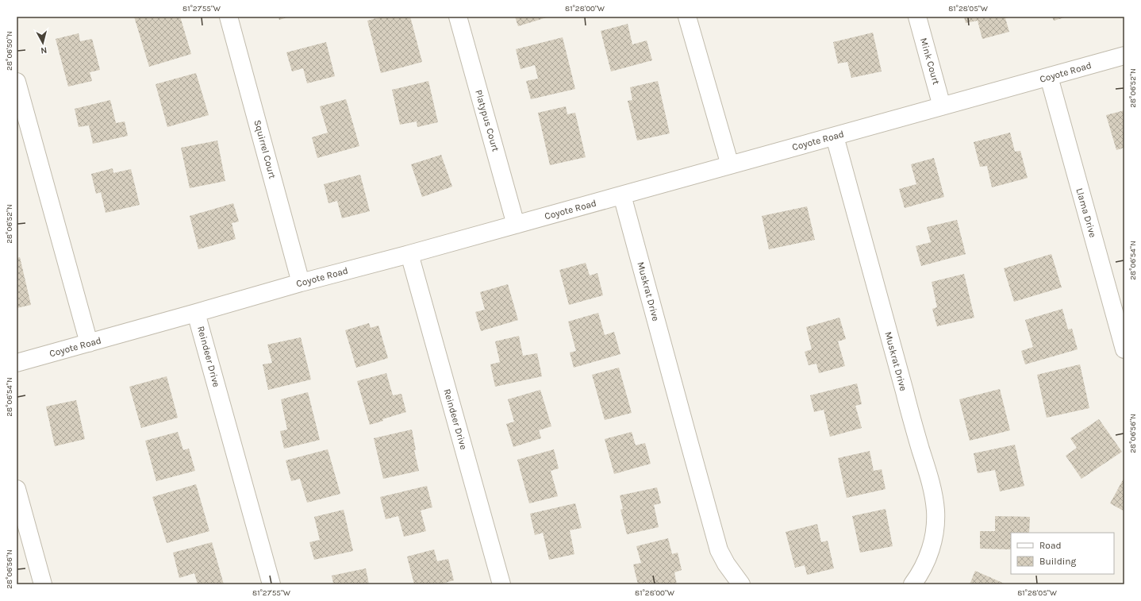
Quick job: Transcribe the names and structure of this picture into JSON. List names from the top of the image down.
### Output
{
  "streets": {
    "street": [
      "Mink Court",
      "Coyote Road",
      "Platypus Court",
      "Squirrel Court",
      "Llama Drive",
      "Muskrat Drive",
      "Reindeer Drive"
    ]
  },
  "crossings": [
    ["Mink Court", "Coyote Road"],
    ["Coyote Road", "Platypus Court"],
    ["Coyote Road", "Squirrel Court"],
    ["Coyote Road", "Llama Drive"],
    ["Coyote Road", "Muskrat Drive"],
    ["Coyote Road", "Reindeer Drive"]
  ],
  "legend": ["Road", "Building"],
  "north": "bottom",
  "coordinates": [
    "81°27'55\"W",
    "81°28'00\"W",
    "81°28'05\"W",
    "28°06'50\"N",
    "28°06'52\"N",
    "28°06'54\"N",
    "28°06'56\"N"
  ]
}
